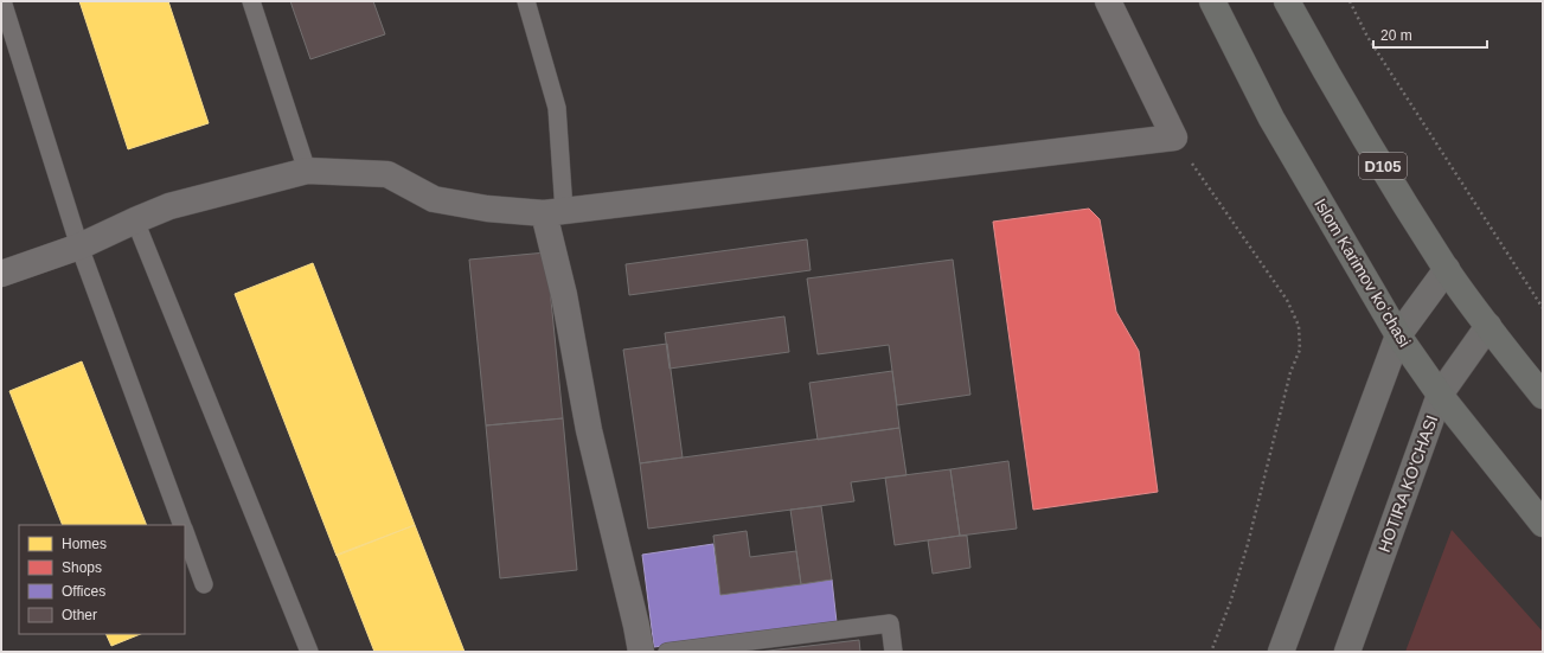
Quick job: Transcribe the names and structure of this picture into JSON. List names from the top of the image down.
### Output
{
  "streets": {
    "main road": ["D105", "Islom Karimov koʻchasi", "HOTIRA KO'CHASI"]
  },
  "crossings": [
    ["D105", "HOTIRA KO'CHASI"],
    ["Islom Karimov koʻchasi", "HOTIRA KO'CHASI"]
  ],
  "legend": [
    "Homes",
    "Shops",
    "Offices",
    "Other"
  ],
  "scale_bar": "20 m"
}
